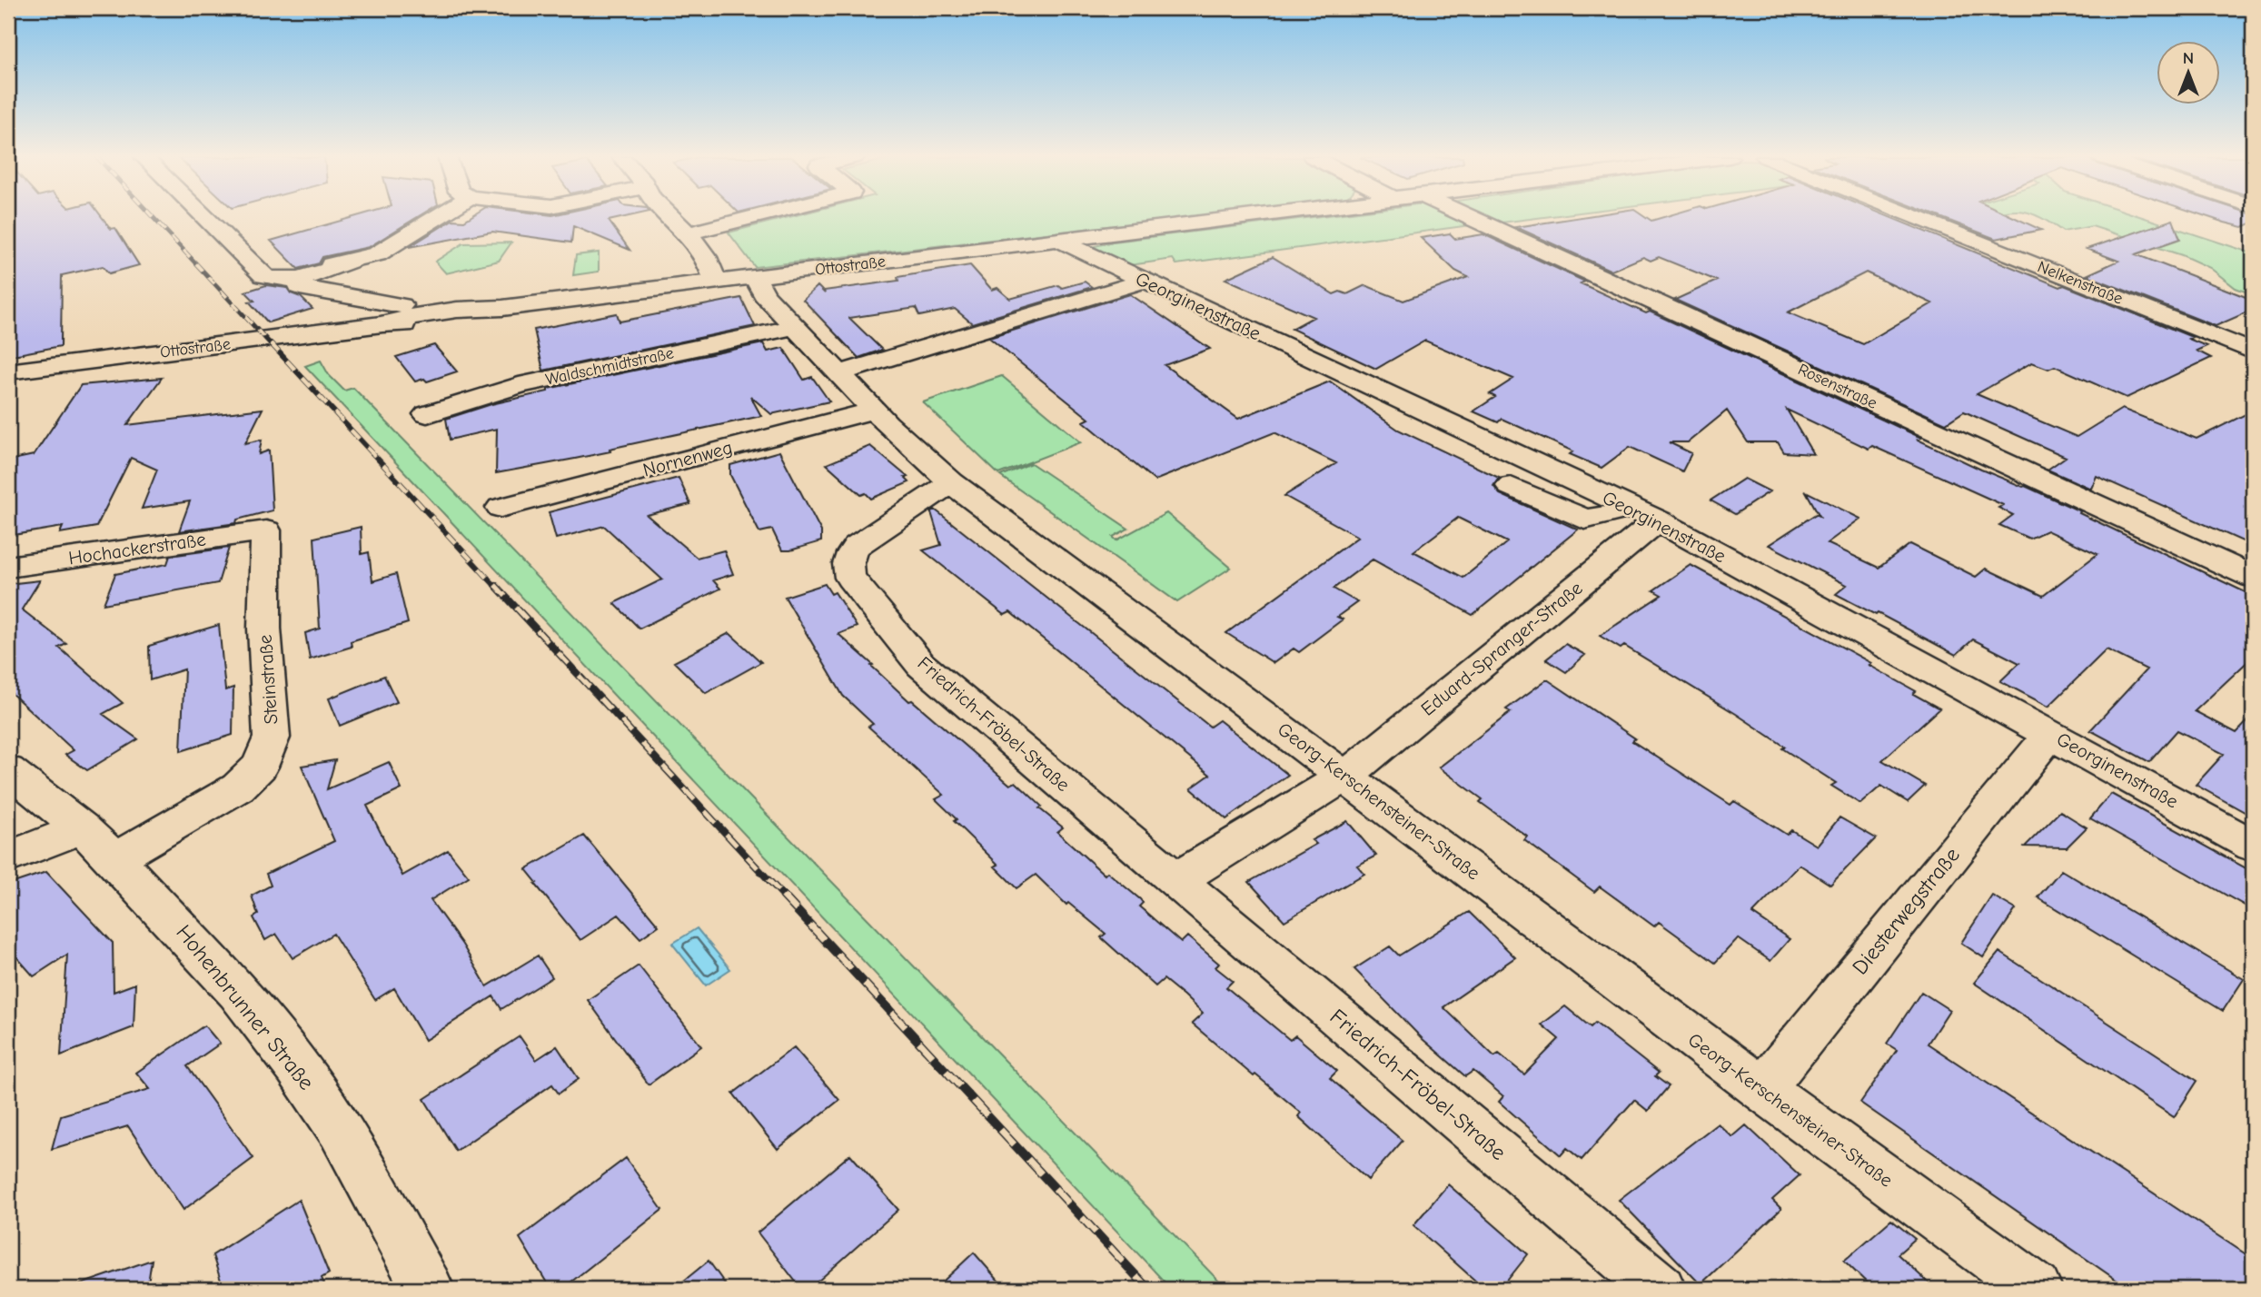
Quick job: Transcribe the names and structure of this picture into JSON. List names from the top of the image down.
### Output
{
  "streets": {
    "street": [
      "Ottostraße",
      "Nelkenstraße",
      "Georginenstraße",
      "Waldschmidtstraße",
      "Rosenstraße",
      "Nornenweg",
      "Hochackerstraße",
      "Eduard-Spranger-Straße",
      "Steinstraße",
      "Friedrich-Fröbel-Straße",
      "Georg-Kerschensteiner-Straße",
      "Diesterwegstraße",
      "Hohenbrunner Straße"
    ]
  },
  "crossings": [
    ["Ottostraße", "Georginenstraße"],
    ["Ottostraße", "Georg-Kerschensteiner-Straße"],
    ["Georginenstraße", "Eduard-Spranger-Straße"],
    ["Georginenstraße", "Diesterwegstraße"],
    ["Waldschmidtstraße", "Georg-Kerschensteiner-Straße"],
    ["Nornenweg", "Georg-Kerschensteiner-Straße"],
    ["Hochackerstraße", "Steinstraße"],
    ["Eduard-Spranger-Straße", "Georg-Kerschensteiner-Straße"],
    ["Steinstraße", "Hohenbrunner Straße"],
    ["Friedrich-Fröbel-Straße", "Georg-Kerschensteiner-Straße"],
    ["Georg-Kerschensteiner-Straße", "Diesterwegstraße"]
  ],
  "north": "top"
}
